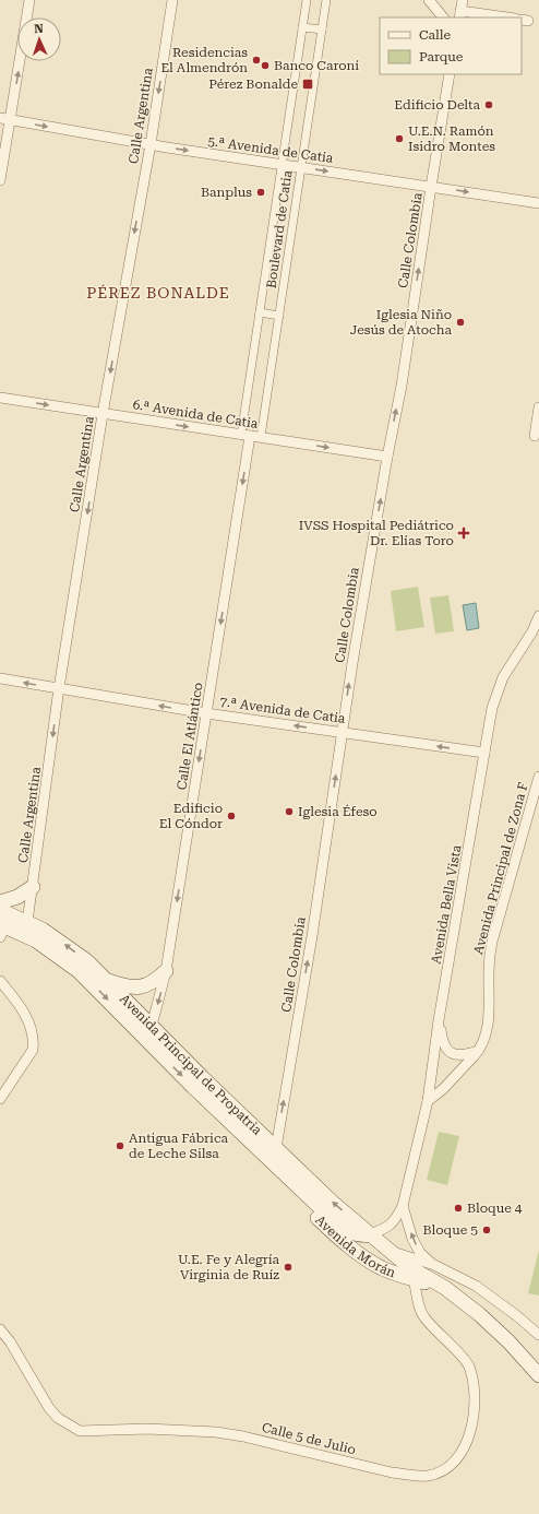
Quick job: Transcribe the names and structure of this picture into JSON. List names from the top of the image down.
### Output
{
  "streets": {
    "main road": ["Avenida Principal de Propatria", "Avenida Morán"],
    "street": [
      "Calle Argentina",
      "5.ª Avenida de Catia",
      "Boulevard de Catia",
      "Calle Colombia",
      "6.ª Avenida de Catia",
      "7.ª Avenida de Catia",
      "Calle El Atlántico",
      "Avenida Principal de Zona F",
      "Avenida Bella Vista",
      "Calle 5 de Julio"
    ]
  },
  "crossings": [
    ["Calle Argentina", "5.ª Avenida de Catia"],
    ["Calle Argentina", "6.ª Avenida de Catia"],
    ["Calle Argentina", "7.ª Avenida de Catia"],
    ["Calle Argentina", "Avenida Principal de Propatria"],
    ["5.ª Avenida de Catia", "Boulevard de Catia"],
    ["5.ª Avenida de Catia", "Calle Colombia"],
    ["Boulevard de Catia", "6.ª Avenida de Catia"],
    ["Boulevard de Catia", "Calle El Atlántico"],
    ["Calle Colombia", "6.ª Avenida de Catia"],
    ["Calle Colombia", "7.ª Avenida de Catia"],
    ["Calle Colombia", "Avenida Principal de Propatria"],
    ["6.ª Avenida de Catia", "Calle El Atlántico"],
    ["7.ª Avenida de Catia", "Calle El Atlántico"],
    ["7.ª Avenida de Catia", "Avenida Bella Vista"],
    ["Calle El Atlántico", "Avenida Principal de Propatria"],
    ["Avenida Principal de Zona F", "Avenida Bella Vista"],
    ["Avenida Bella Vista", "Avenida Principal de Propatria"],
    ["Avenida Bella Vista", "Avenida Morán"],
    ["Avenida Principal de Propatria", "Avenida Morán"],
    ["Avenida Morán", "Calle 5 de Julio"]
  ],
  "one_way": [
    "Calle Argentina",
    "5.ª Avenida de Catia",
    "Calle Colombia",
    "6.ª Avenida de Catia",
    "7.ª Avenida de Catia",
    "Calle El Atlántico"
  ],
  "districts": ["PÉREZ BONALDE"],
  "places": {
    "other": [
      "Residencias El Almendrón",
      "Banco Caroní",
      "Edificio Delta",
      "U.E.N. Ramón Isidro Montes",
      "Banplus",
      "Iglesia Niño Jesús de Atocha",
      "Iglesia Éfeso",
      "Edificio El Cóndor",
      "Antigua Fábrica de Leche Silsa",
      "Bloque 4",
      "Bloque 5",
      "U.E. Fe y Alegría Virginia de Ruíz"
    ],
    "transit": ["Pérez Bonalde"],
    "health": ["IVSS Hospital Pediátrico Dr. Elías Toro"]
  },
  "legend": ["Calle", "Parque"],
  "north": "top"
}
